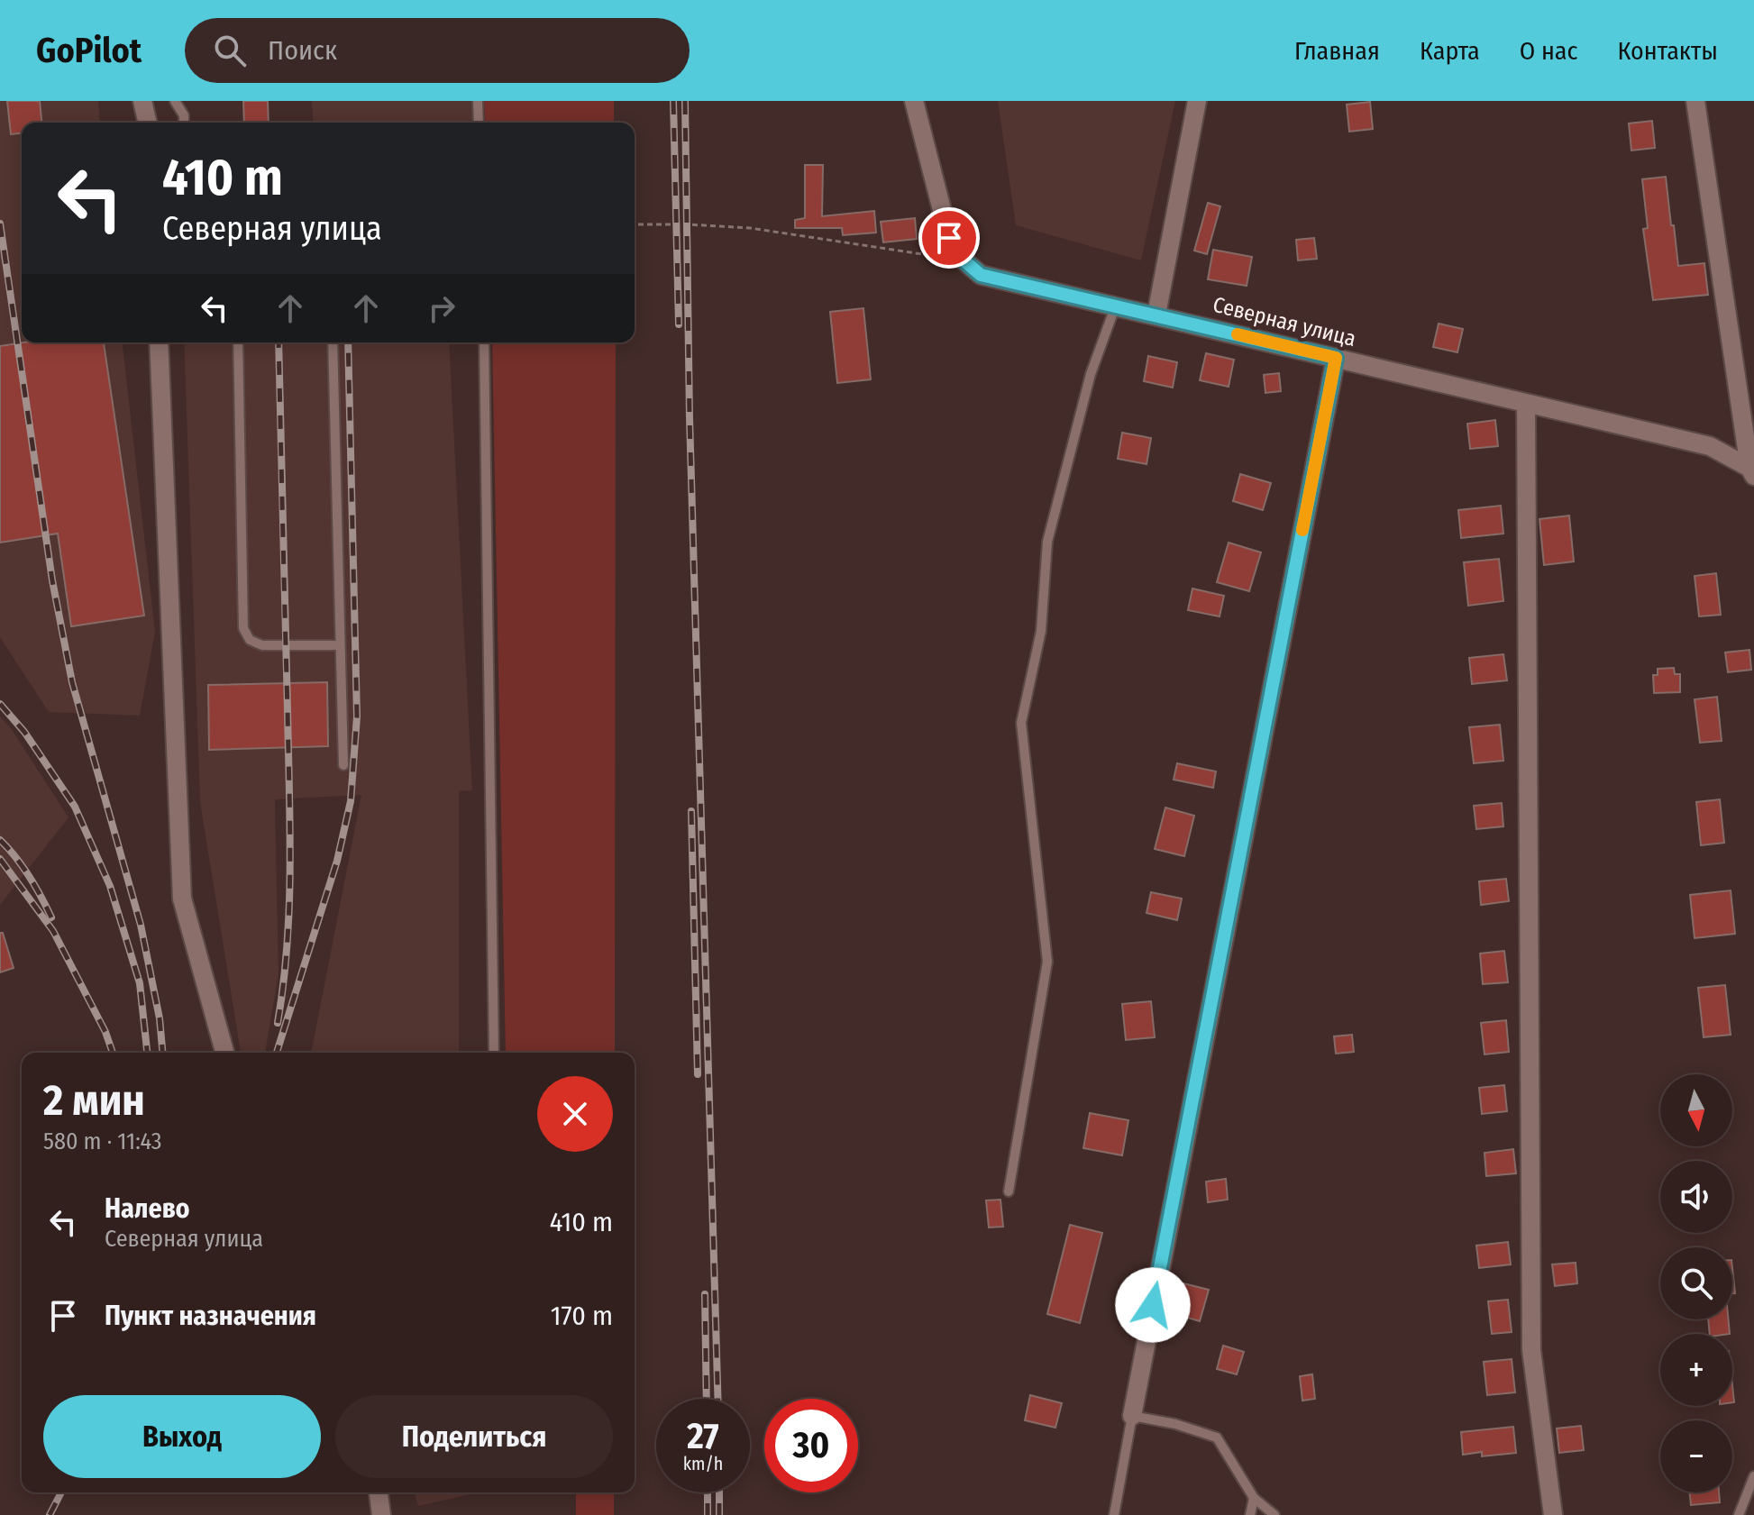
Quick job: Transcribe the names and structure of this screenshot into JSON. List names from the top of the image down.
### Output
{
  "streets": {
    "street": ["Северная улица"]
  },
  "north": "bottom",
  "page": {
    "header": "GoPilot",
    "search": "Поиск",
    "nav": [
      "Главная",
      "Карта",
      "О нас",
      "Контакты"
    ],
    "turn": ["410 m", "Северная улица"],
    "heading": ["2 мин", "580 m · 11:43"],
    "map_buttons": ["+", "−"],
    "list": [
      {
        "name": "Налево",
        "note": "Северная улица",
        "value": "410 m"
      },
      {
        "name": "Пункт назначения",
        "value": "170 m"
      }
    ],
    "buttons": ["Выход", "Поделиться"],
    "speed": "27 km/h",
    "limit": "30"
  }
}
